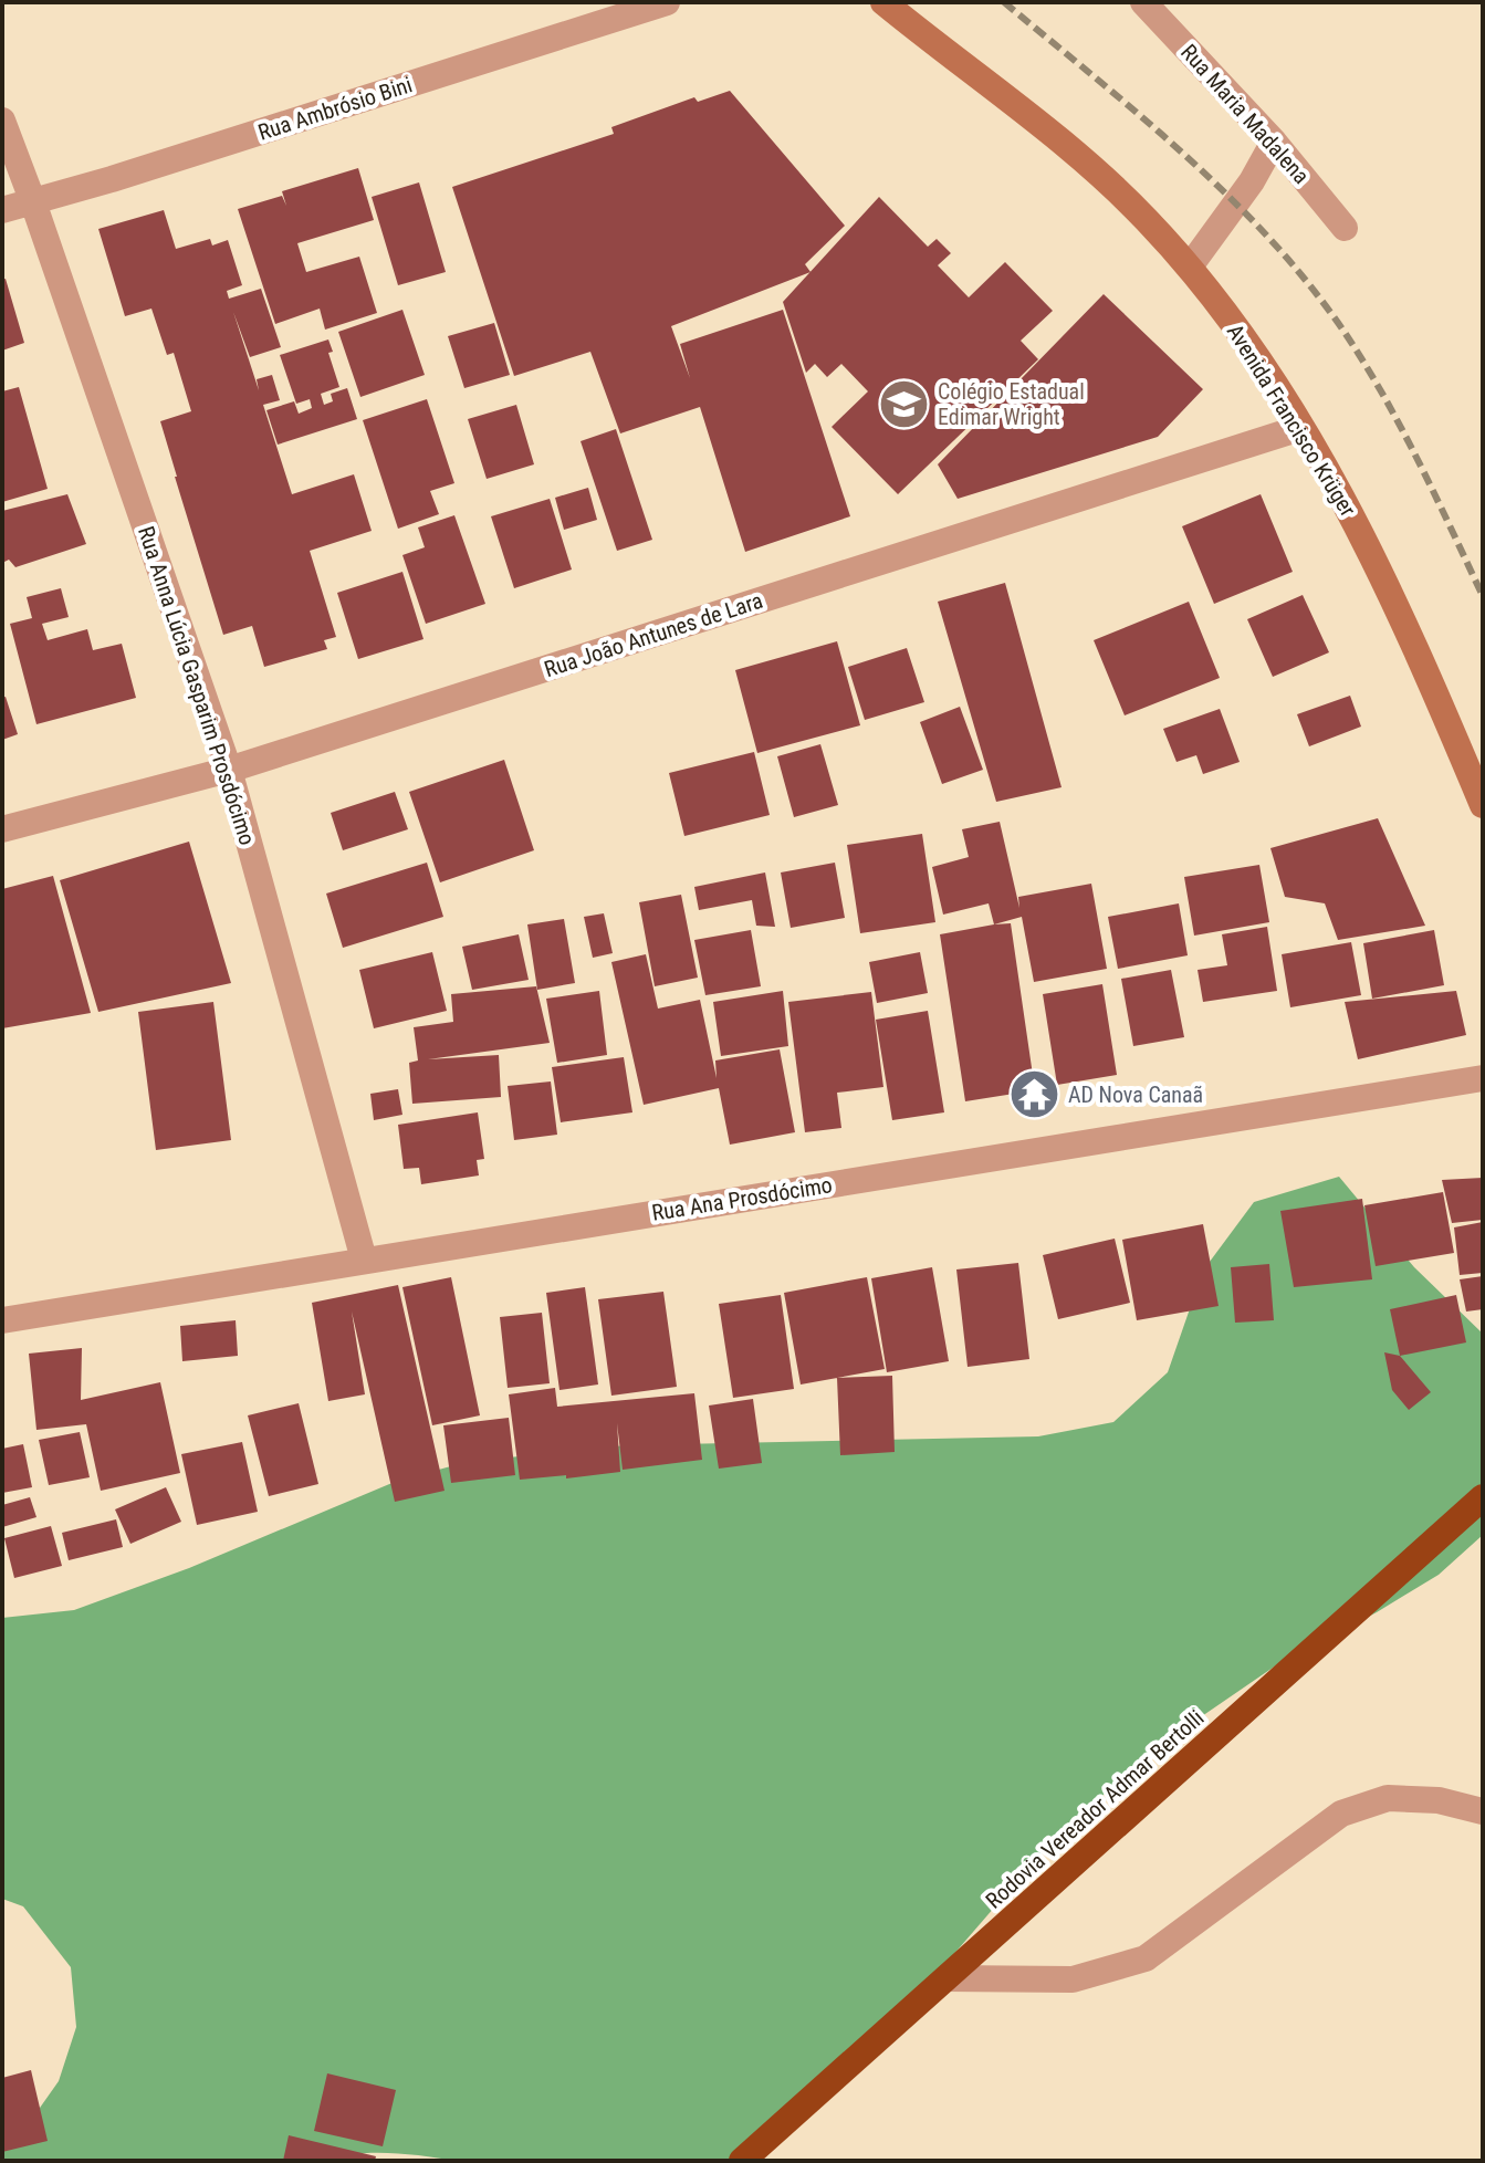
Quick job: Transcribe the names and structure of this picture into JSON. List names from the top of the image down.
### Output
{
  "streets": {
    "highway": ["Rodovia Vereador Admar Bertolli"],
    "main road": ["Avenida Francisco Krüger"],
    "street": [
      "Rua Ambrósio Bini",
      "Rua Maria Madalena",
      "Rua João Antunes de Lara",
      "Rua Anna Lúcia Gasparim Prosdócimo",
      "Rua Ana Prosdócimo"
    ]
  },
  "crossings": [
    ["Rua Ambrósio Bini", "Rua Anna Lúcia Gasparim Prosdócimo"],
    ["Avenida Francisco Krüger", "Rua João Antunes de Lara"],
    ["Rua João Antunes de Lara", "Rua Anna Lúcia Gasparim Prosdócimo"],
    ["Rua Anna Lúcia Gasparim Prosdócimo", "Rua Ana Prosdócimo"]
  ],
  "places": {
    "school or university": ["Colégio Estadual Edimar Wright"],
    "temple": ["AD Nova Canaã"]
  }
}
